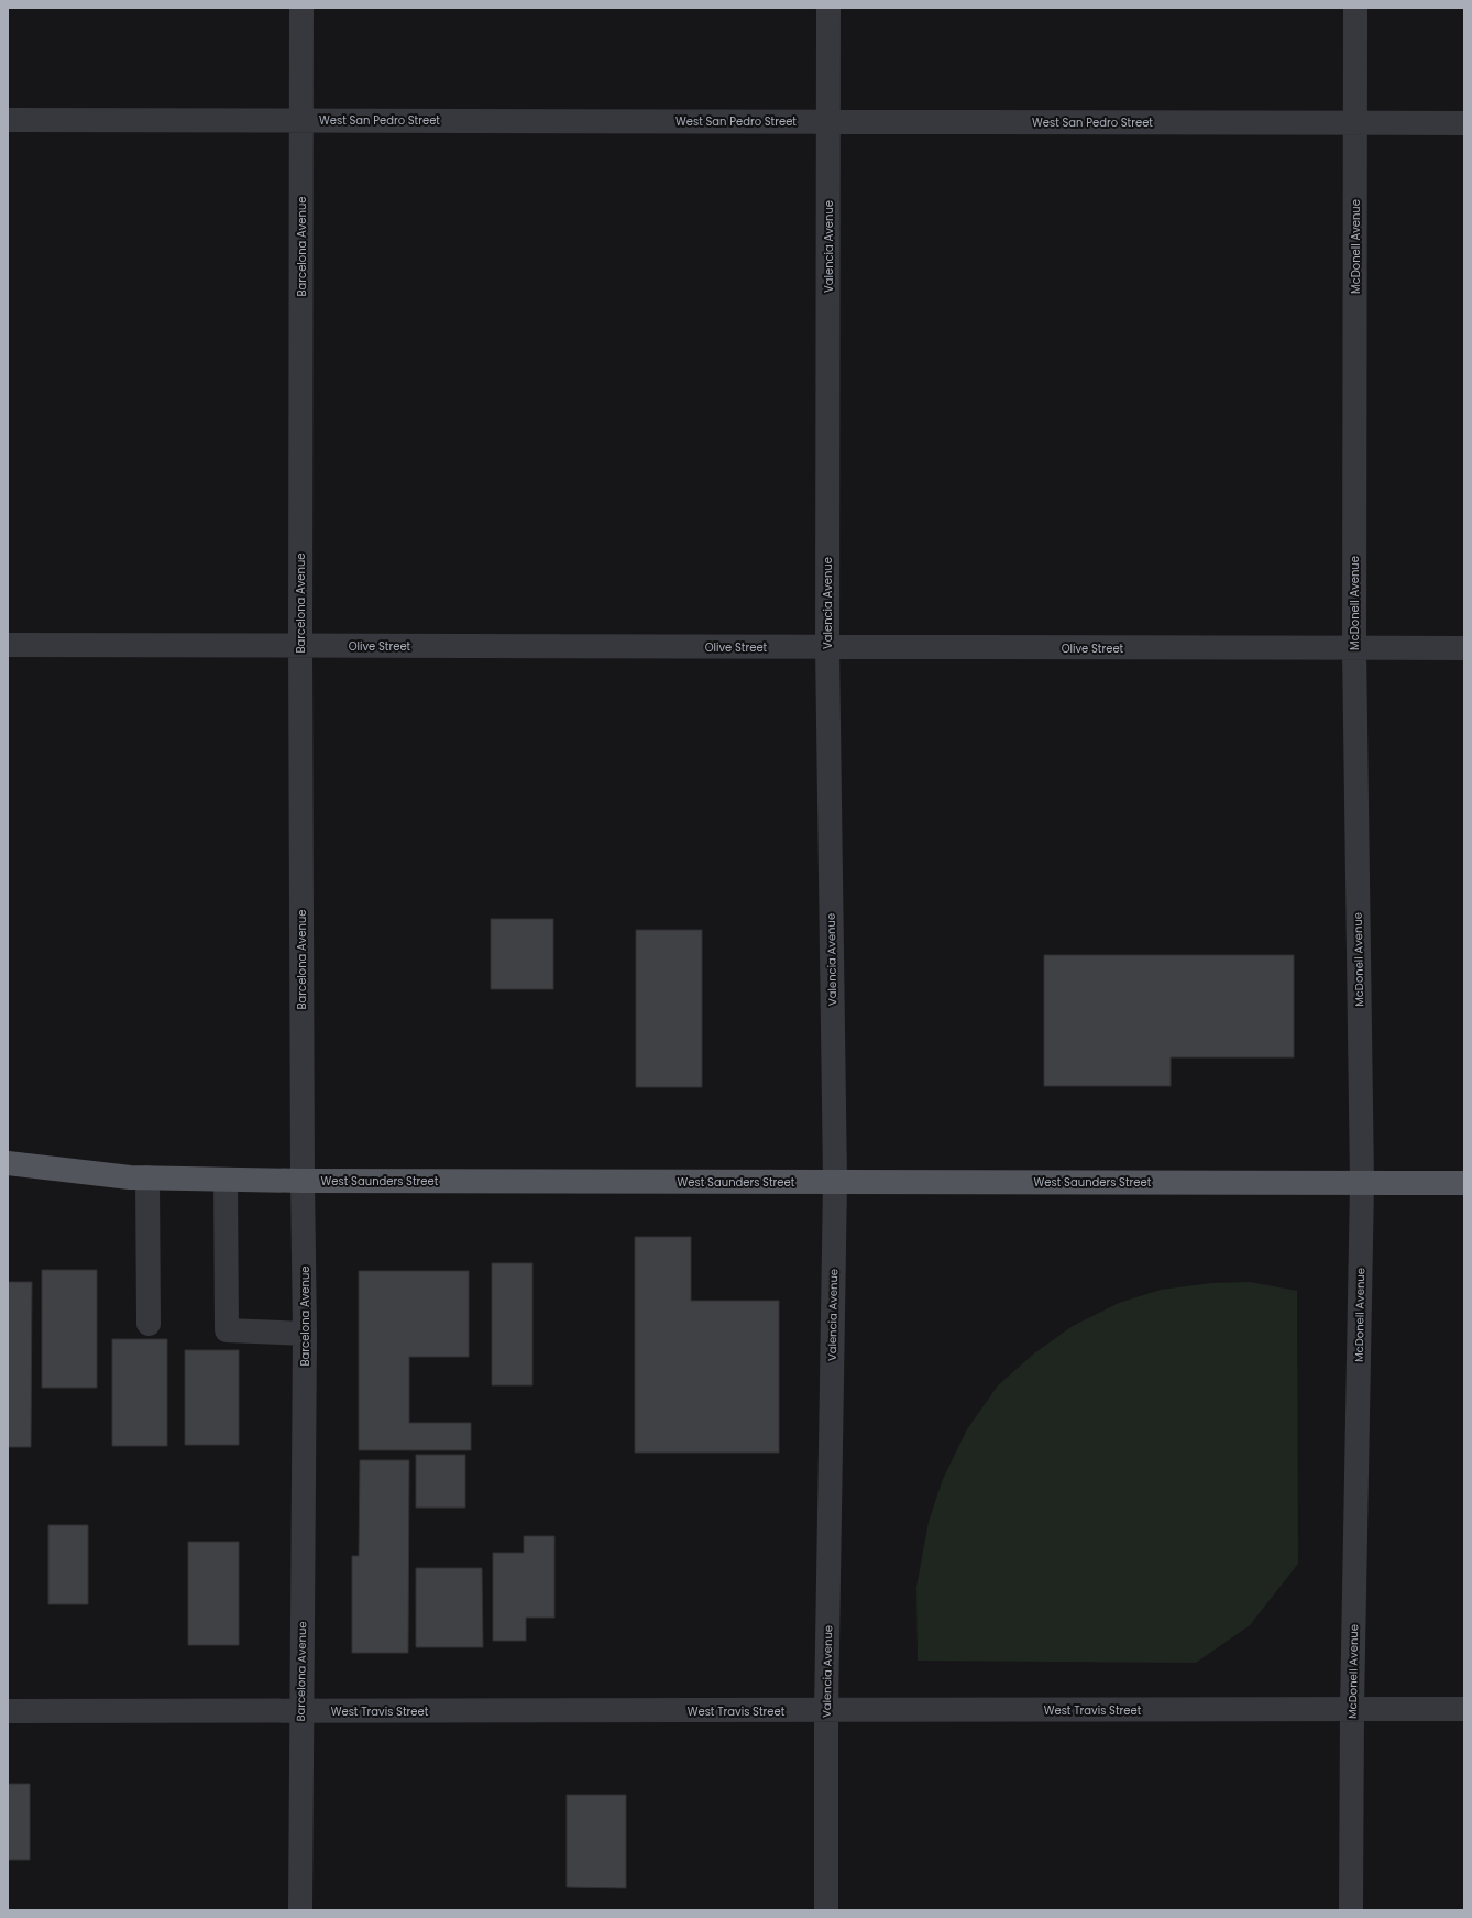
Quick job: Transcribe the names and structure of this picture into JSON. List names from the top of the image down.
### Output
{
  "streets": {
    "main road": ["West Saunders Street"],
    "street": [
      "West San Pedro Street",
      "Barcelona Avenue",
      "Valencia Avenue",
      "McDonell Avenue",
      "Olive Street",
      "West Travis Street"
    ]
  },
  "crossings": [
    ["West San Pedro Street", "Barcelona Avenue"],
    ["West San Pedro Street", "Valencia Avenue"],
    ["West San Pedro Street", "McDonell Avenue"],
    ["Barcelona Avenue", "Olive Street"],
    ["Barcelona Avenue", "West Saunders Street"],
    ["Barcelona Avenue", "West Travis Street"],
    ["Valencia Avenue", "Olive Street"],
    ["Valencia Avenue", "West Saunders Street"],
    ["Valencia Avenue", "West Travis Street"],
    ["McDonell Avenue", "Olive Street"],
    ["McDonell Avenue", "West Saunders Street"],
    ["McDonell Avenue", "West Travis Street"]
  ]
}
